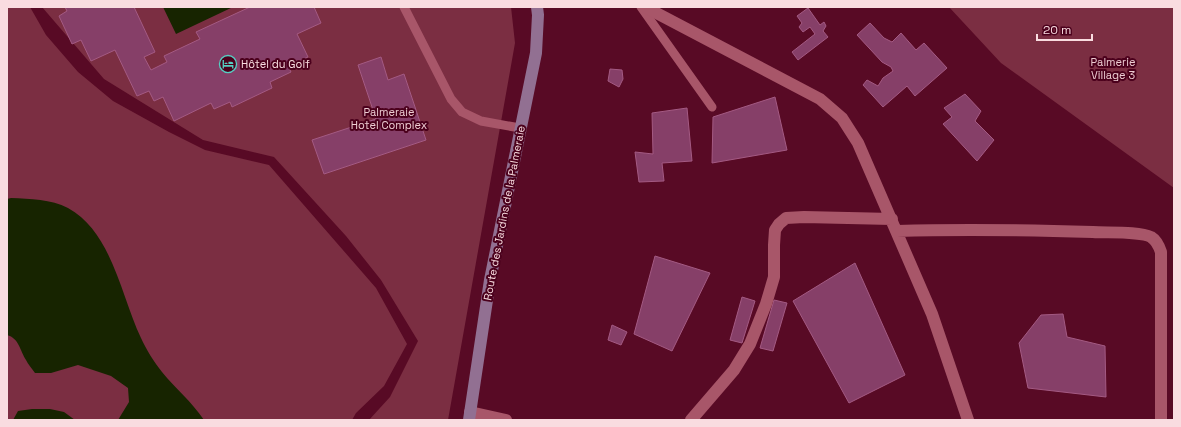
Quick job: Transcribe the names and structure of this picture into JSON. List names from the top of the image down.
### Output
{
  "streets": {
    "street": ["Route des Jardins de la Palmeraie"]
  },
  "parks": ["Palmerie Village 3", "Palmeraie Hotel Complex"],
  "places": {
    "hotel": ["Hôtel du Golf"]
  },
  "scale_bar": "20 m"
}
